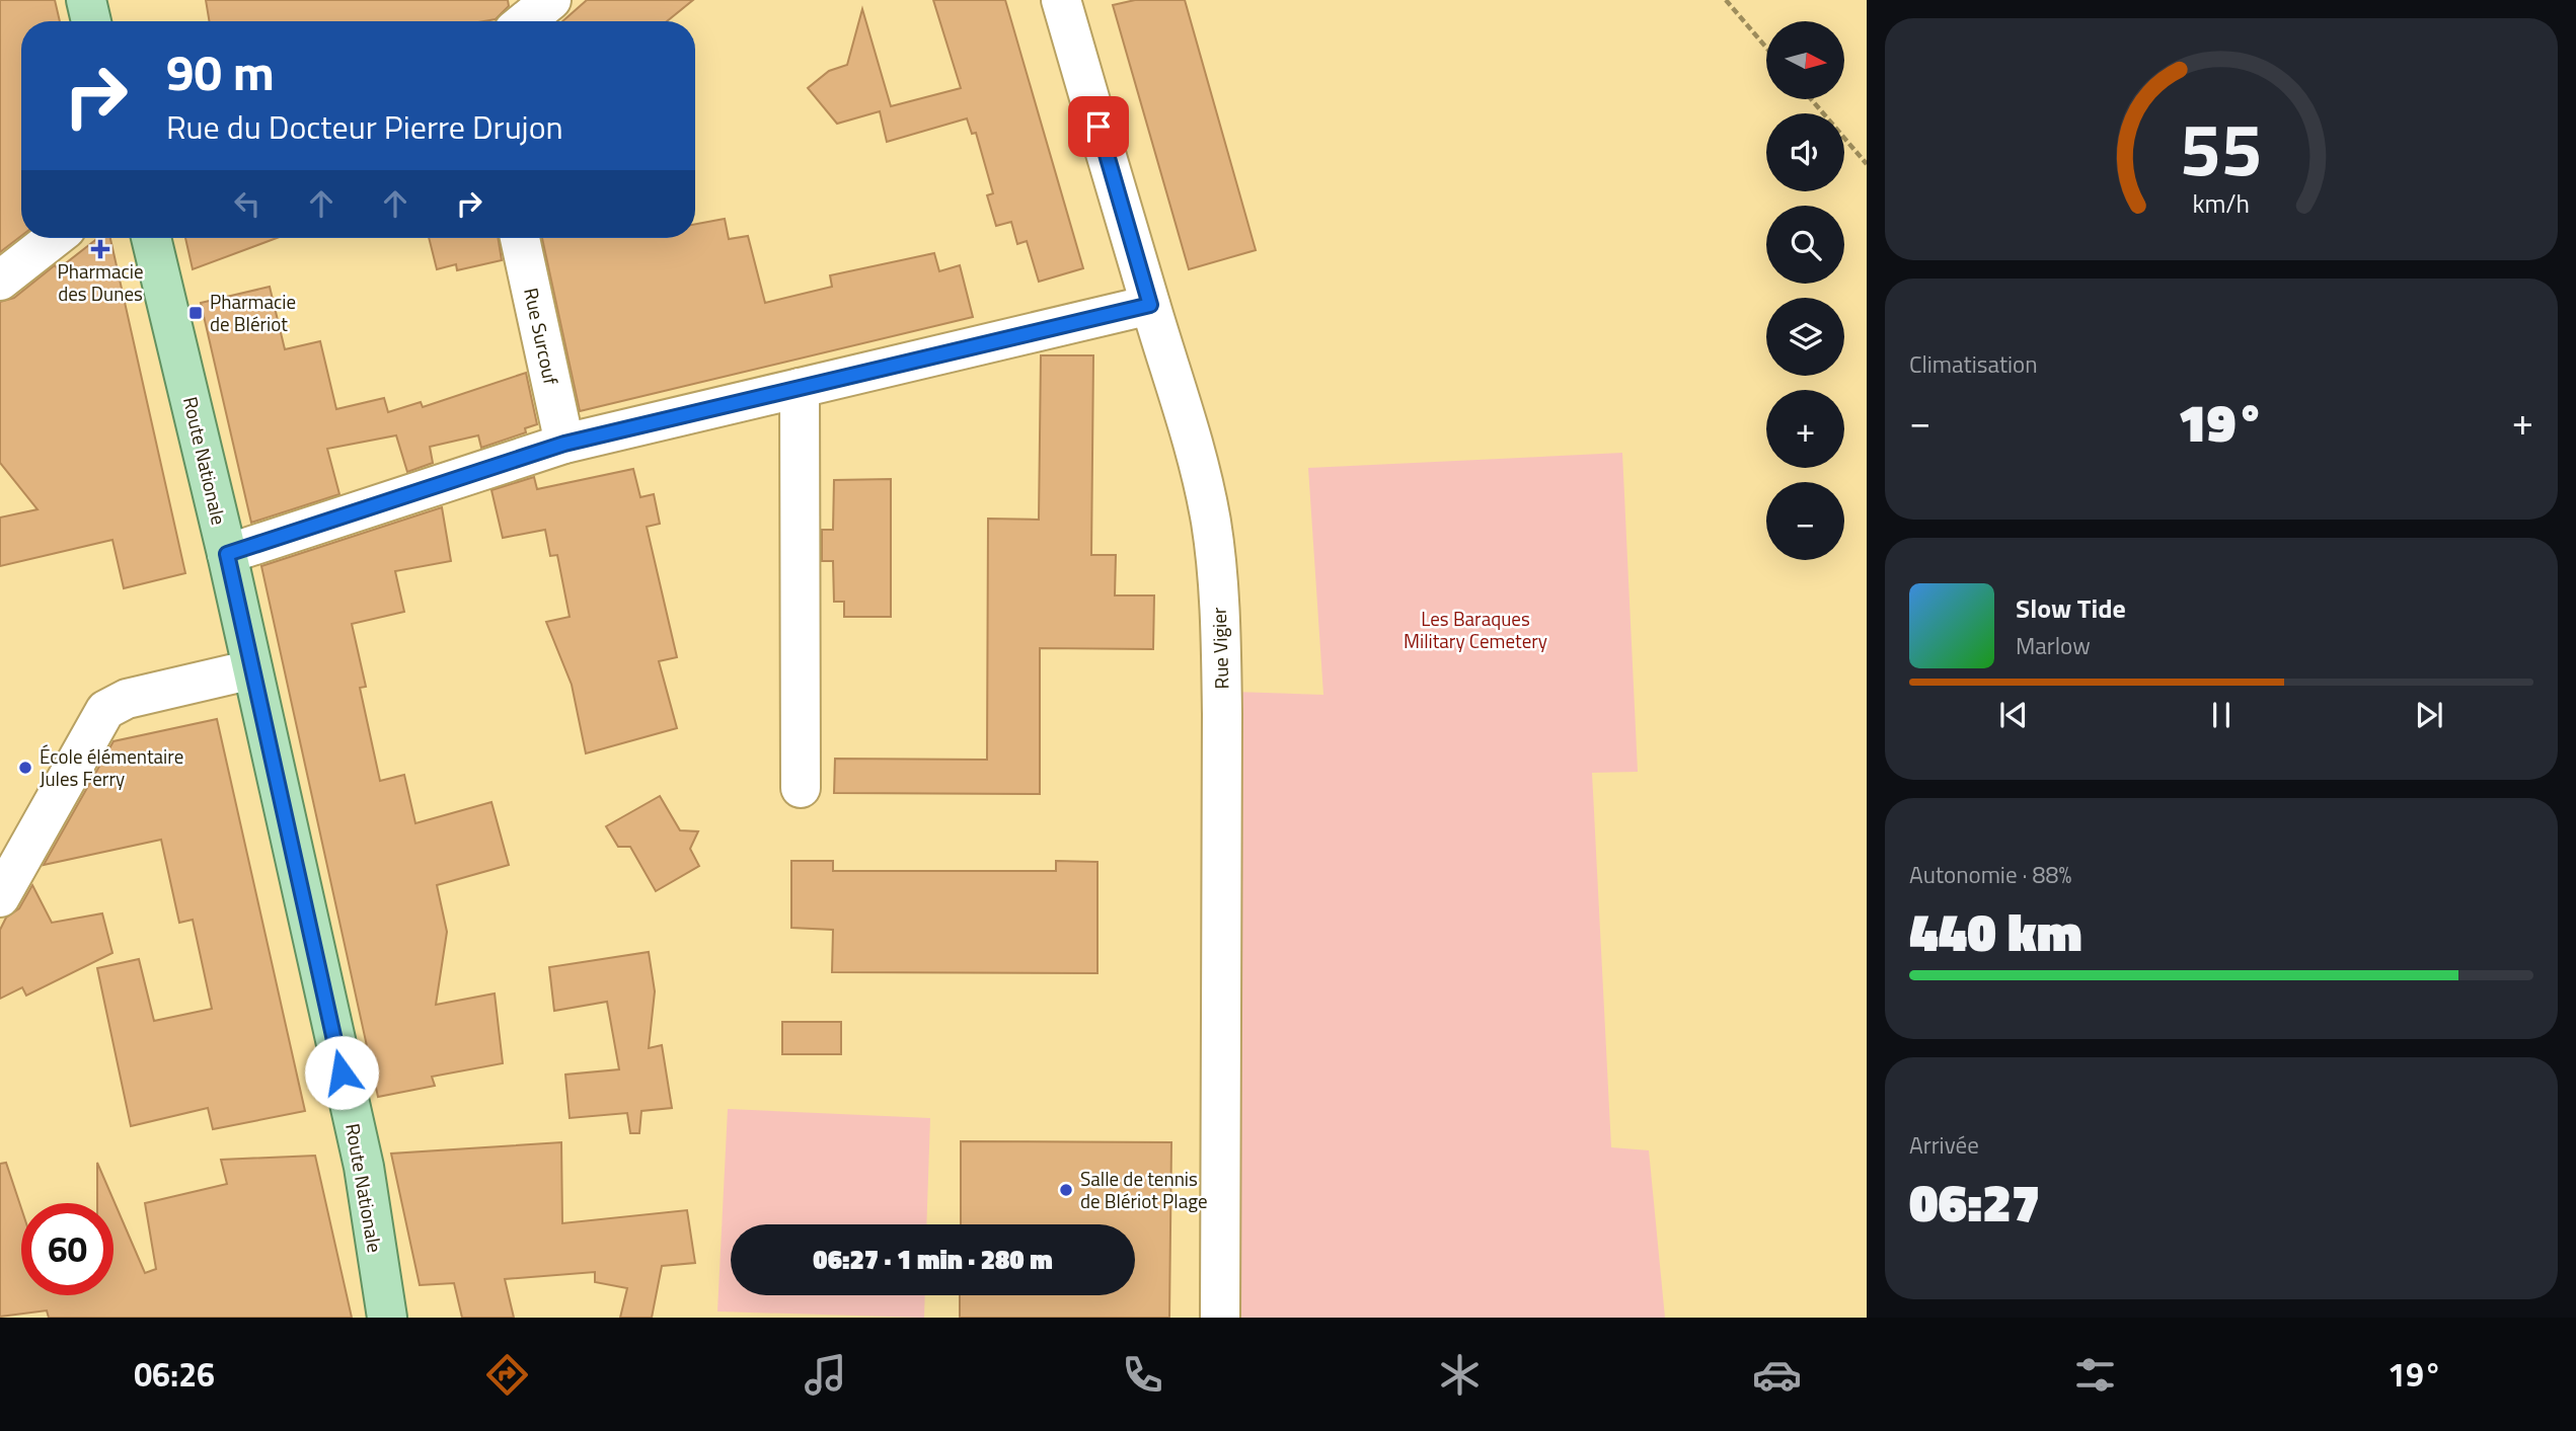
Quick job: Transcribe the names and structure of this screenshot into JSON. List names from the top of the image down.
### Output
{
  "streets": {
    "main road": ["Route Nationale"],
    "street": ["Rue Surcouf", "Rue Vigier"]
  },
  "parks": ["Les Baraques Military Cemetery"],
  "places": {
    "health": ["Pharmacie des Dunes"],
    "transit": ["Pharmacie de Blériot"],
    "other": ["École élémentaire Jules Ferry", "Salle de tennis de Blériot Plage"]
  },
  "north": "right",
  "page": {
    "map_buttons": ["+", "−"],
    "turn": ["90 m", "Rue du Docteur Pierre Drujon"],
    "tile": [
      "Climatisation",
      ["Autonomie · 88%", "440 km"],
      ["Arrivée", "06:27"]
    ],
    "heat": ["−", "19°", "+"],
    "song": ["Slow Tide", "Marlow"],
    "limit": "60",
    "trip": "06:27 · 1 min · 280 m",
    "tabs": ["06:26", "19°"],
    "gauge": ["55", "km/h"]
  }
}
